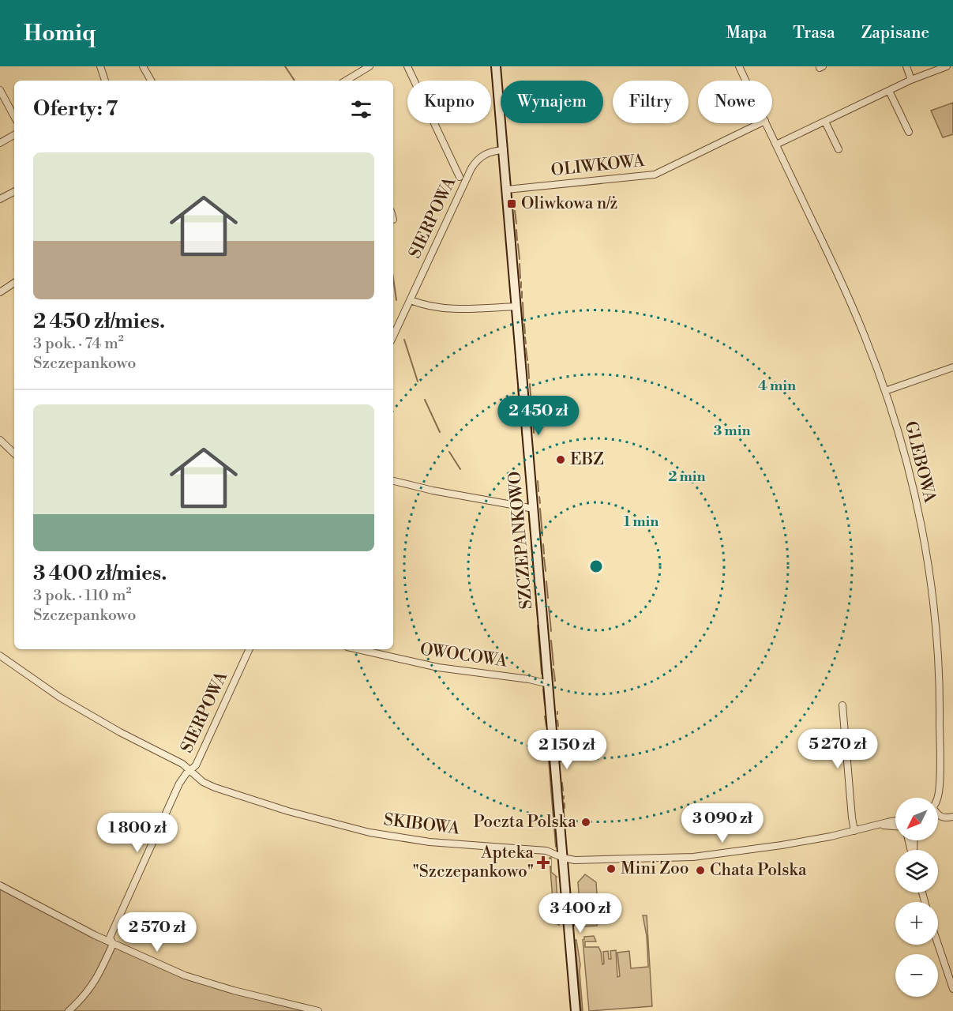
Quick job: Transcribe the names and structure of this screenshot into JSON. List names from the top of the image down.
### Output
{
  "streets": {
    "street": [
      "OLIWKOWA",
      "SIERPOWA",
      "GLEBOWA",
      "SZCZEPANKOWO",
      "OWOCOWA",
      "SKIBOWA"
    ]
  },
  "crossings": [
    ["OLIWKOWA", "SZCZEPANKOWO"],
    ["SIERPOWA", "SZCZEPANKOWO"],
    ["SIERPOWA", "SKIBOWA"],
    ["SZCZEPANKOWO", "OWOCOWA"],
    ["SZCZEPANKOWO", "SKIBOWA"]
  ],
  "places": {
    "transit": ["Oliwkowa n/ż"],
    "other": [
      "EBZ",
      "Poczta Polska",
      "Mini Zoo",
      "Chata Polska"
    ],
    "health": ["Apteka \"Szczepankowo\""]
  },
  "north": "bottom left",
  "page": {
    "header": "Homiq",
    "nav": ["Mapa", "Trasa", "Zapisane"],
    "chip": [
      "Kupno",
      "Wynajem",
      "Filtry",
      "Nowe"
    ],
    "heading": "Oferty: 7",
    "list": [
      {
        "name": "2 450 zł/mies.",
        "note": "3 pok. · 74 m² · Szczepankowo"
      },
      {
        "name": "3 400 zł/mies.",
        "note": "3 pok. · 110 m² · Szczepankowo"
      }
    ],
    "price": [
      "2 450 zł",
      "5 270 zł",
      "2 150 zł",
      "3 090 zł",
      "1 800 zł",
      "3 400 zł",
      "2 570 zł"
    ],
    "map_buttons": ["+", "−"]
  },
  "rings": [
    "4 min",
    "3 min",
    "2 min",
    "1 min"
  ]
}
